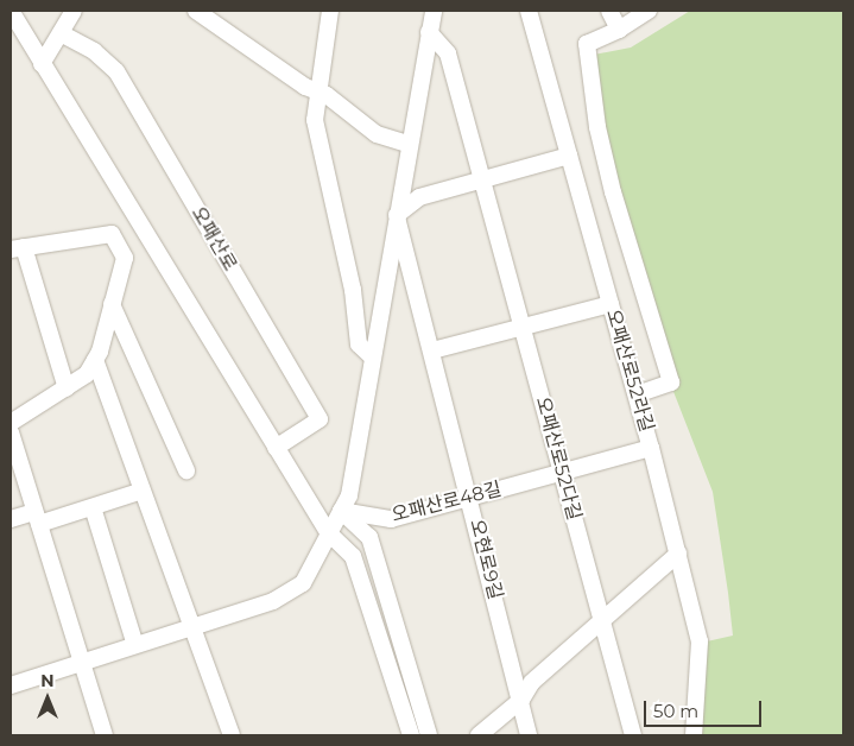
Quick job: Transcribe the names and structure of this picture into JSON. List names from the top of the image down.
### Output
{
  "streets": {
    "street": [
      "오패산로",
      "오패산로52라길",
      "오패산로52다길",
      "오패산로48길",
      "오현로9길"
    ]
  },
  "crossings": [
    ["오패산로52라길", "오패산로48길"],
    ["오패산로52다길", "오패산로48길"],
    ["오패산로48길", "오현로9길"]
  ],
  "scale_bar": "50 m",
  "north": "top"
}
